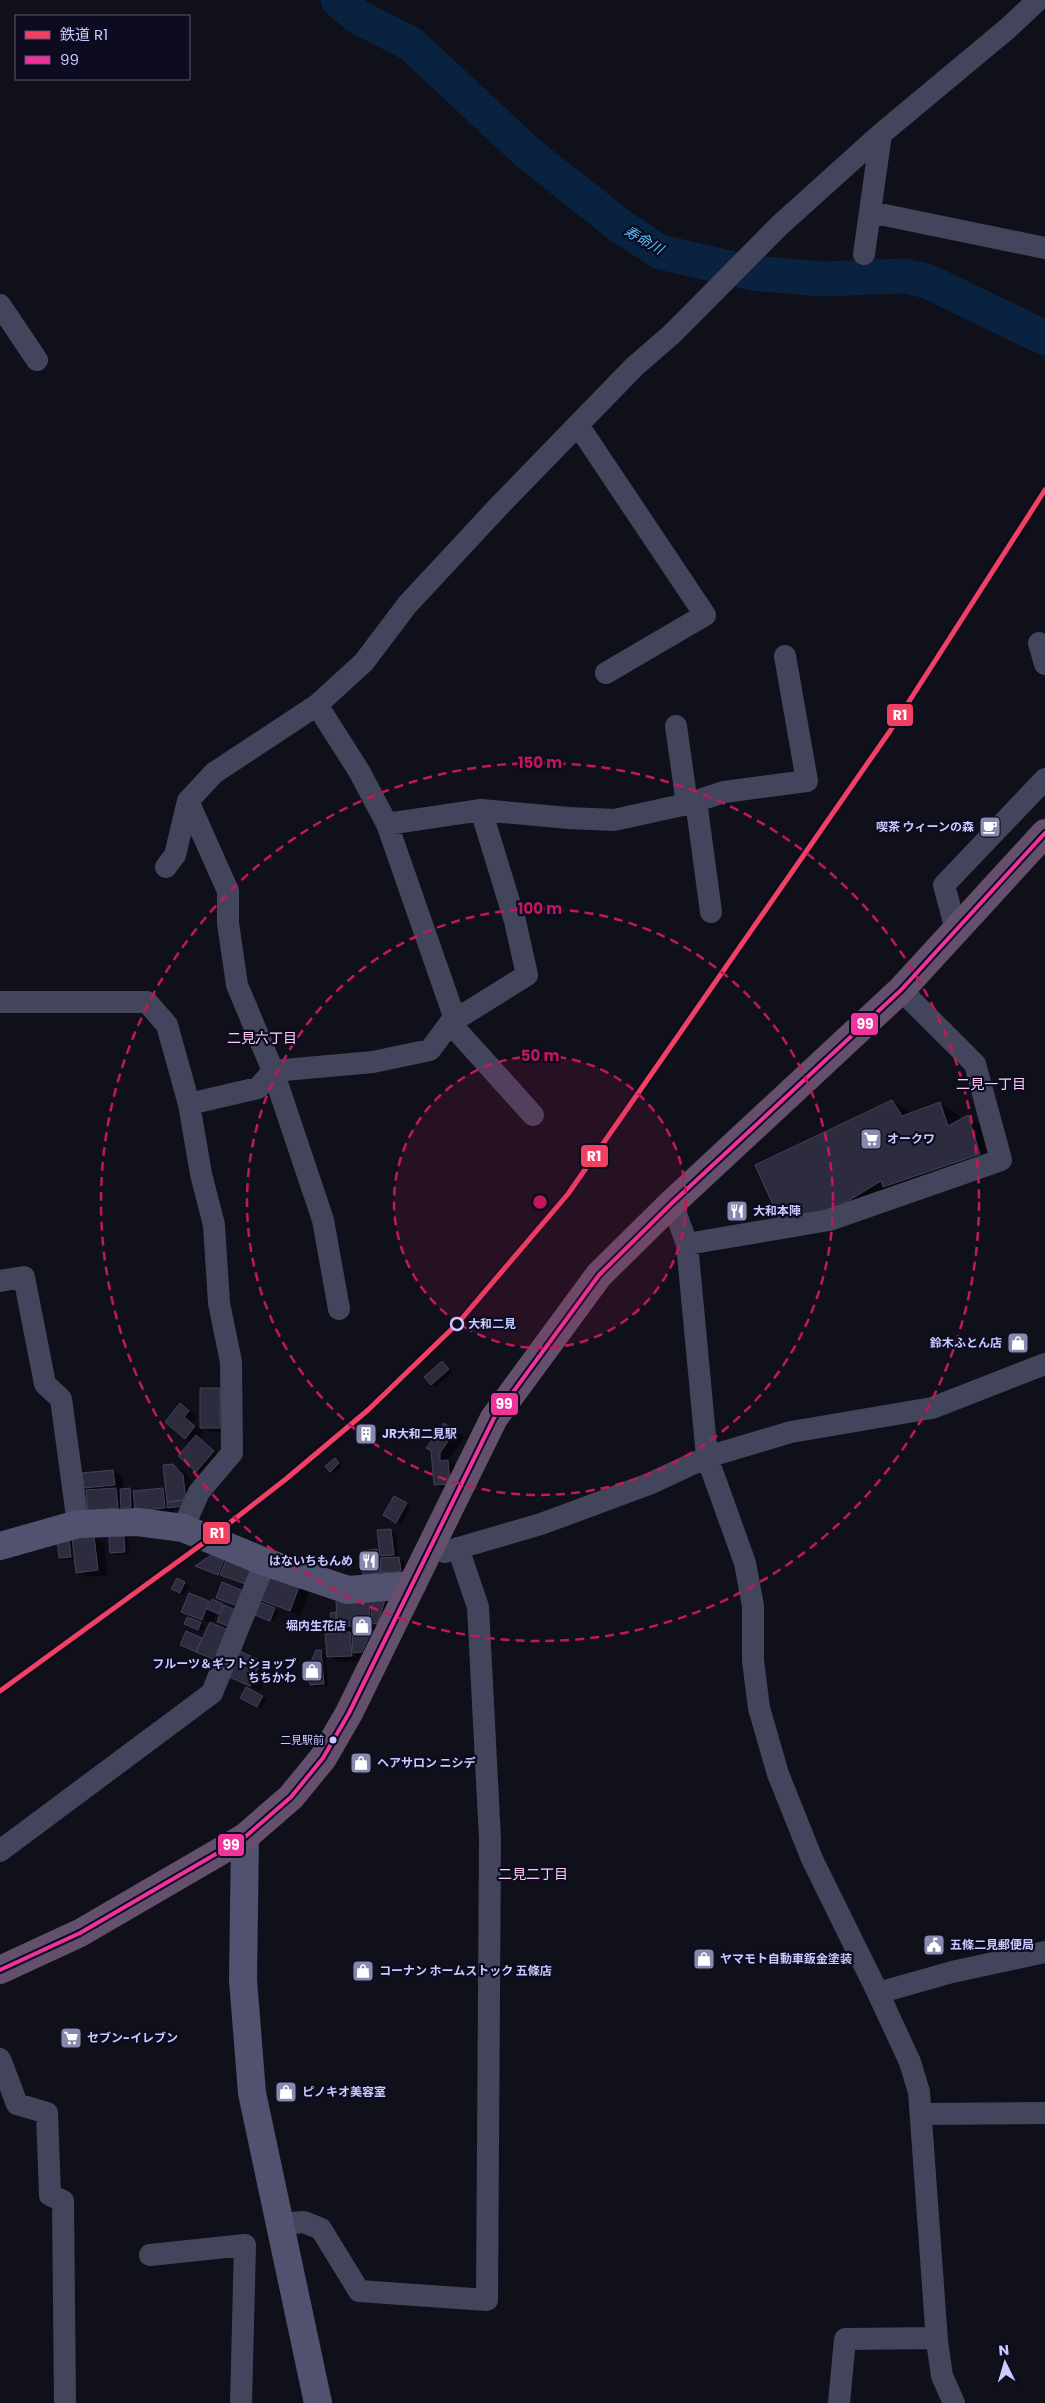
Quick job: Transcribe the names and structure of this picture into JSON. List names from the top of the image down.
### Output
{
  "districts": ["二見六丁目", "二見一丁目", "二見二丁目"],
  "water": ["寿命川"],
  "places": {
    "cafe": ["喫茶 ウィーンの森"],
    "supermarket": ["オークワ", "セブン-イレブン"],
    "restaurant": ["大和本陣", "はないちもんめ"],
    "other": ["大和二見", "二見駅前"],
    "shop": [
      "鈴木ふとん店",
      "堀内生花店",
      "フルーツ＆ギフトショップ ちちかわ",
      "ヘアサロン ニシデ",
      "ヤマモト自動車鈑金塗装",
      "コーナン ホームストック 五條店",
      "ピノキオ美容室"
    ],
    "building": ["JR大和二見駅"],
    "public building": ["五條二見郵便局"]
  },
  "lines": ["rail line R1", "transit line 99"],
  "legend": ["鉄道 R1", "99"],
  "north": "top",
  "rings": ["150 m", "100 m", "50 m"]
}
